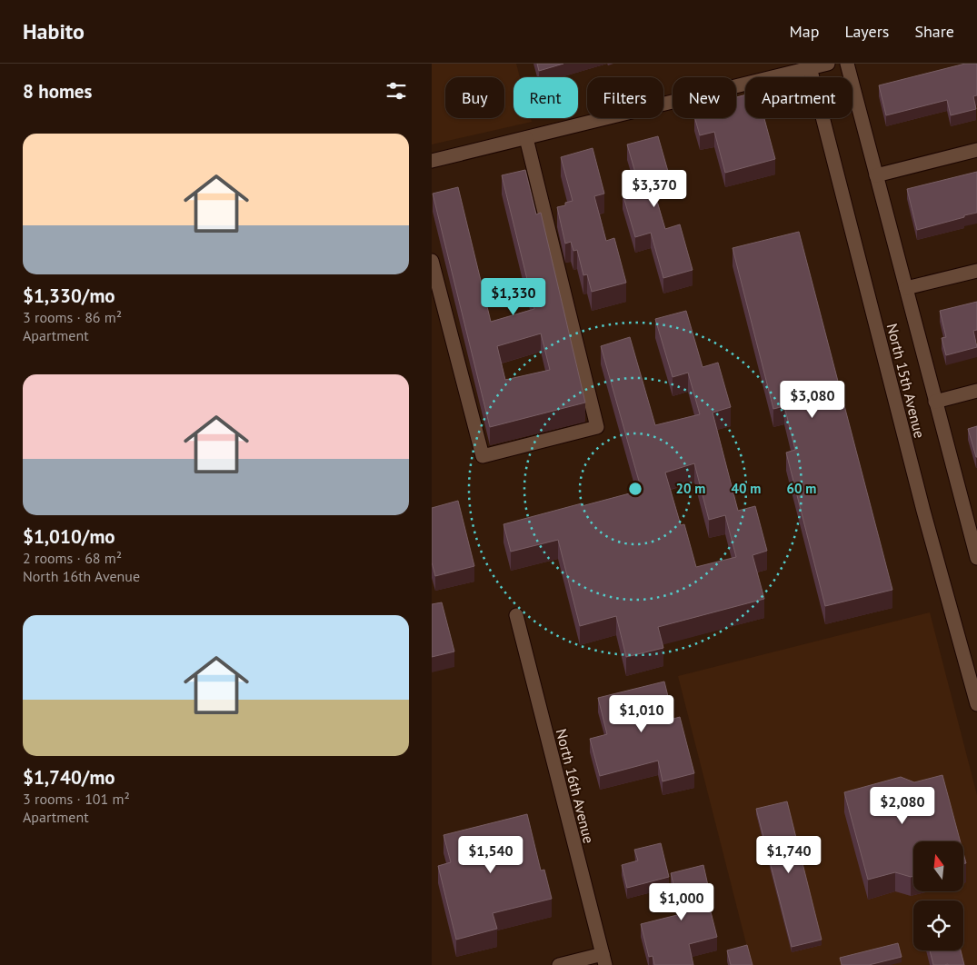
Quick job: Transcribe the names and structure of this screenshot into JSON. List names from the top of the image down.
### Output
{
  "streets": {
    "street": ["North 15th Avenue", "North 16th Avenue"]
  },
  "north": "top",
  "page": {
    "header": "Habito",
    "nav": ["Map", "Layers", "Share"],
    "heading": "8 homes",
    "chip": [
      "Buy",
      "Rent",
      "Filters",
      "New",
      "Apartment"
    ],
    "list": [
      {
        "name": "$1,330/mo",
        "note": "3 rooms · 86 m² · Apartment"
      },
      {
        "name": "$1,010/mo",
        "note": "2 rooms · 68 m² · North 16th Avenue"
      },
      {
        "name": "$1,740/mo",
        "note": "3 rooms · 101 m² · Apartment"
      }
    ],
    "price": [
      "$3,370",
      "$1,330",
      "$3,080",
      "$1,010",
      "$2,080",
      "$1,540",
      "$1,740",
      "$1,000"
    ]
  },
  "rings": ["20 m", "40 m", "60 m"]
}
